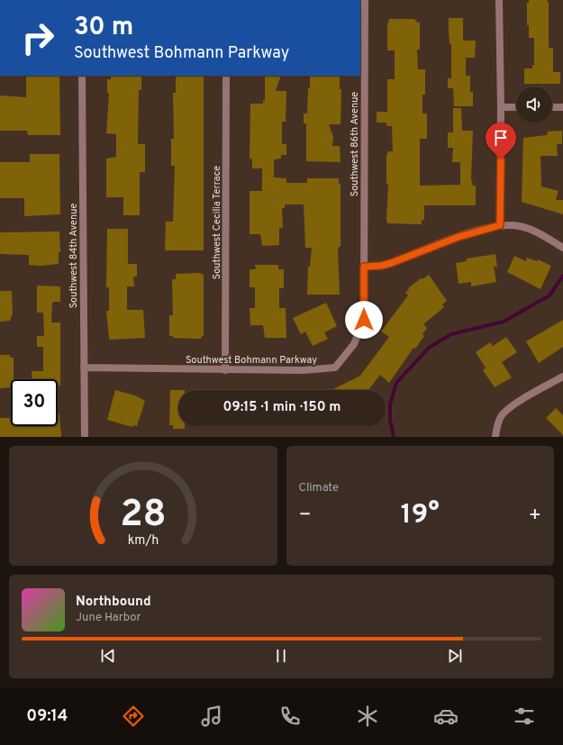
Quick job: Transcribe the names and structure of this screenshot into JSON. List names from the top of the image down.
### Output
{
  "streets": {
    "street": [
      "Southwest 86th Avenue",
      "Southwest Cecilia Terrace",
      "Southwest 84th Avenue",
      "Southwest Bohmann Parkway"
    ]
  },
  "crossings": [
    ["Southwest 86th Avenue", "Southwest Bohmann Parkway"],
    ["Southwest Cecilia Terrace", "Southwest Bohmann Parkway"],
    ["Southwest 84th Avenue", "Southwest Bohmann Parkway"]
  ],
  "page": {
    "turn": ["30 m", "Southwest Bohmann Parkway"],
    "limit": "30",
    "trip": "09:15 · 1 min · 150 m",
    "tile": "Climate",
    "heat": ["−", "19°", "+"],
    "song": ["Northbound", "June Harbor"],
    "tabs": "09:14",
    "gauge": ["28", "km/h"]
  }
}
